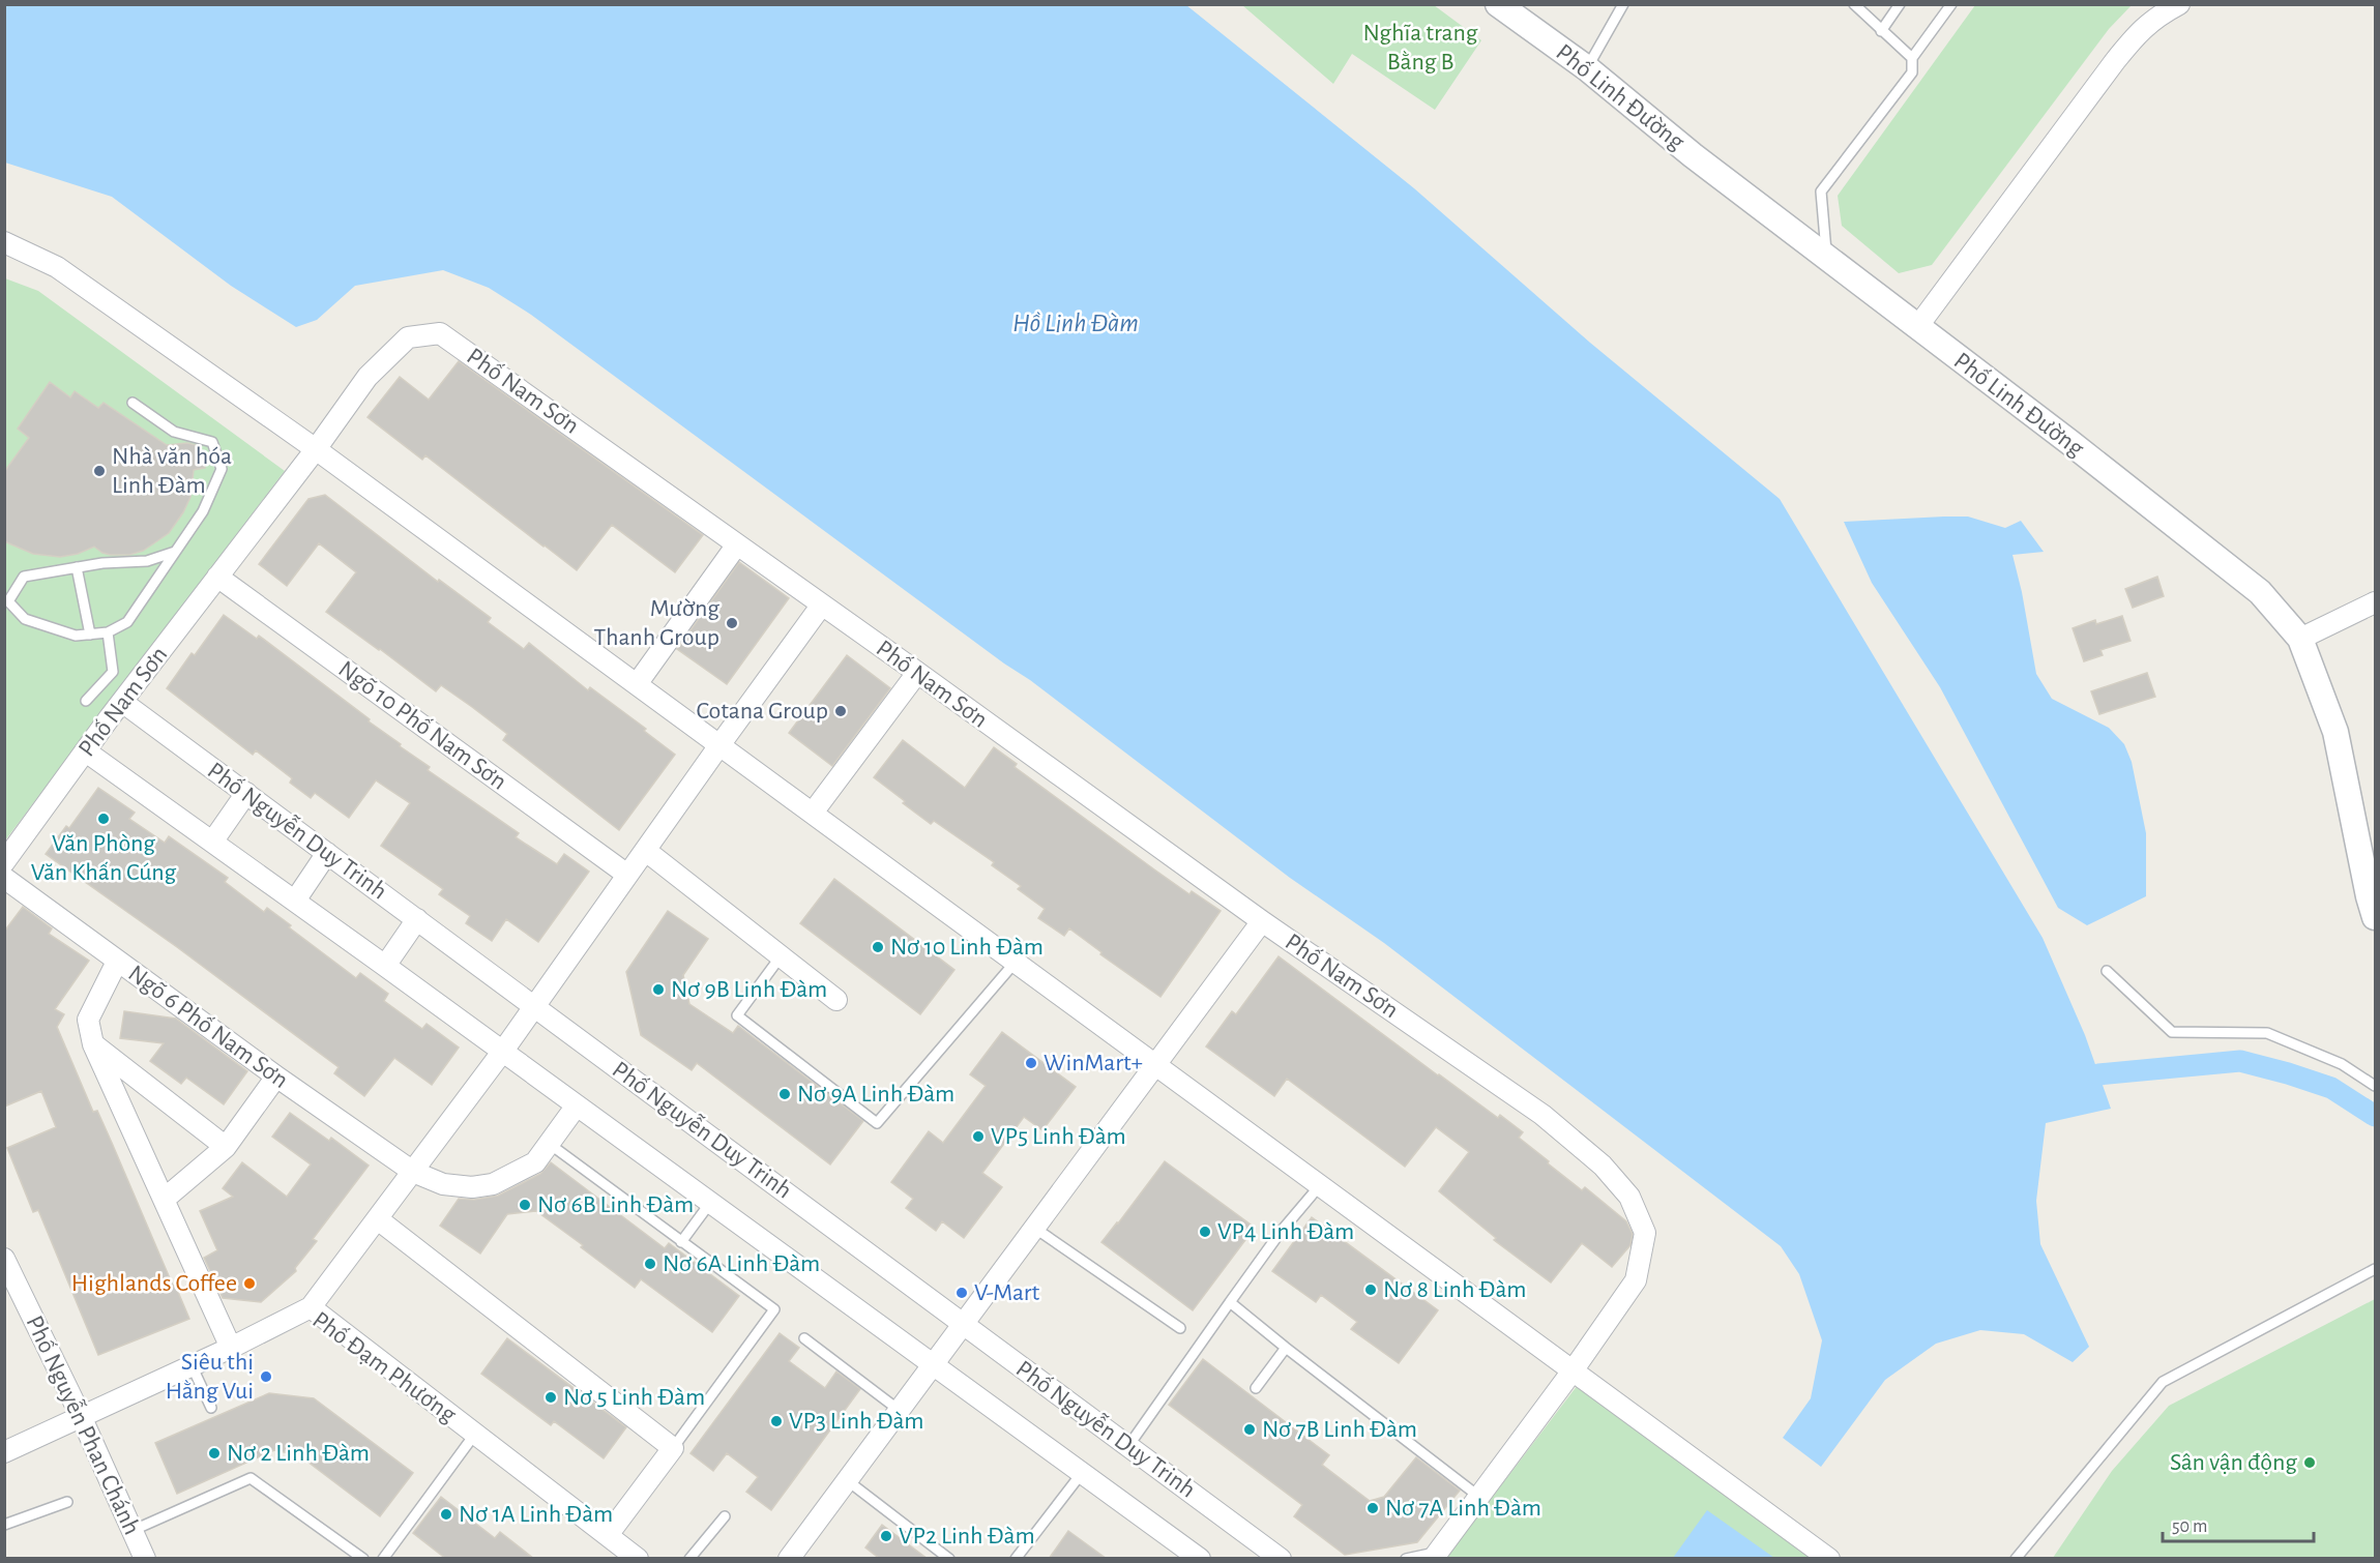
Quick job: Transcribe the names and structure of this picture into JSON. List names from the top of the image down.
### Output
{
  "streets": {
    "street": [
      "Phố Linh Đường",
      "Phố Nam Sơn",
      "Ngõ 10 Phố Nam Sơn",
      "Phố Nguyễn Duy Trinh",
      "Ngõ 6 Phố Nam Sơn",
      "Phố Đạm Phương",
      "Phố Nguyễn Phan Chánh"
    ]
  },
  "crossings": [
    ["Phố Nam Sơn", "Ngõ 10 Phố Nam Sơn"],
    ["Phố Nam Sơn", "Phố Nguyễn Duy Trinh"],
    ["Phố Nguyễn Duy Trinh", "Ngõ 6 Phố Nam Sơn"],
    ["Phố Đạm Phương", "Phố Nguyễn Phan Chánh"]
  ],
  "water": ["Hồ Linh Đàm"],
  "parks": ["Nghĩa trang Bằng B"],
  "places": [
    "Nhà văn hóa Linh Đàm",
    "Mường Thanh Group",
    "Cotana Group",
    "Văn Phòng Văn Khấn Cúng",
    "Nơ 10 Linh Đàm",
    "Nơ 9B Linh Đàm",
    "WinMart+",
    "Nơ 9A Linh Đàm",
    "VP5 Linh Đàm",
    "Nơ 6B Linh Đàm",
    "VP4 Linh Đàm",
    "Nơ 6A Linh Đàm",
    "Highlands Coffee",
    "Nơ 8 Linh Đàm",
    "V-Mart",
    "Siêu thị Hằng Vui",
    "Nơ 5 Linh Đàm",
    "VP3 Linh Đàm",
    "Nơ 7B Linh Đàm",
    "Nơ 2 Linh Đàm",
    "Sân vận động",
    "Nơ 7A Linh Đàm",
    "Nơ 1A Linh Đàm",
    "VP2 Linh Đàm"
  ],
  "scale_bar": "50 m"
}
